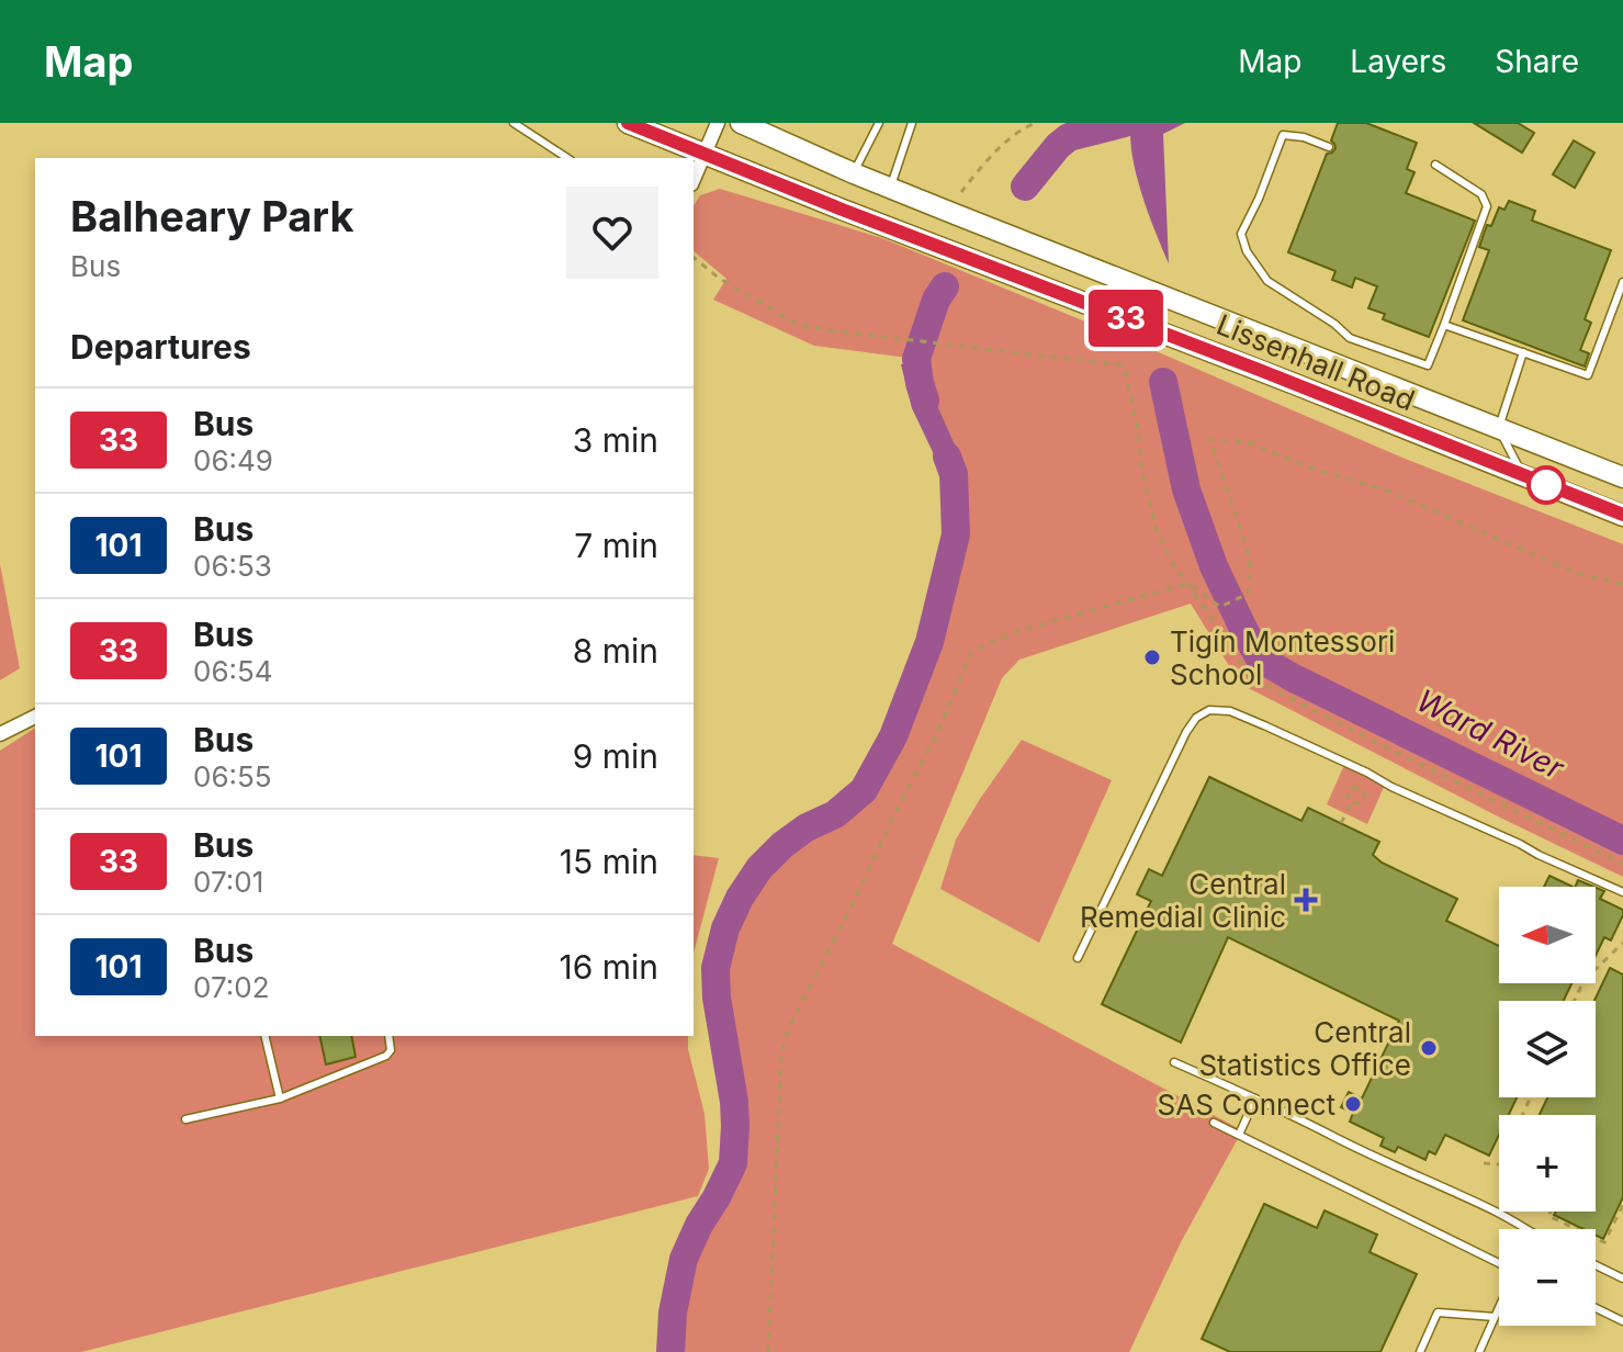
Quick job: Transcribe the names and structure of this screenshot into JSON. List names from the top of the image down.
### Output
{
  "streets": {
    "main road": ["Lissenhall Road"]
  },
  "water": ["Ward River"],
  "places": {
    "other": ["Tigín Montessori School", "Central Statistics Office", "SAS Connect"],
    "health": ["Central Remedial Clinic"]
  },
  "lines": ["bus line 33"],
  "north": "left",
  "page": {
    "header": "Map",
    "nav": ["Map", "Layers", "Share"],
    "on_map": "33",
    "heading": [
      ["Balheary Park", "Bus"],
      "Departures"
    ],
    "list": [
      {
        "mark": "33",
        "name": "Bus",
        "note": "06:49",
        "value": "3 min"
      },
      {
        "mark": "101",
        "name": "Bus",
        "note": "06:53",
        "value": "7 min"
      },
      {
        "mark": "33",
        "name": "Bus",
        "note": "06:54",
        "value": "8 min"
      },
      {
        "mark": "101",
        "name": "Bus",
        "note": "06:55",
        "value": "9 min"
      },
      {
        "mark": "33",
        "name": "Bus",
        "note": "07:01",
        "value": "15 min"
      },
      {
        "mark": "101",
        "name": "Bus",
        "note": "07:02",
        "value": "16 min"
      }
    ],
    "map_buttons": ["+", "−"]
  }
}
